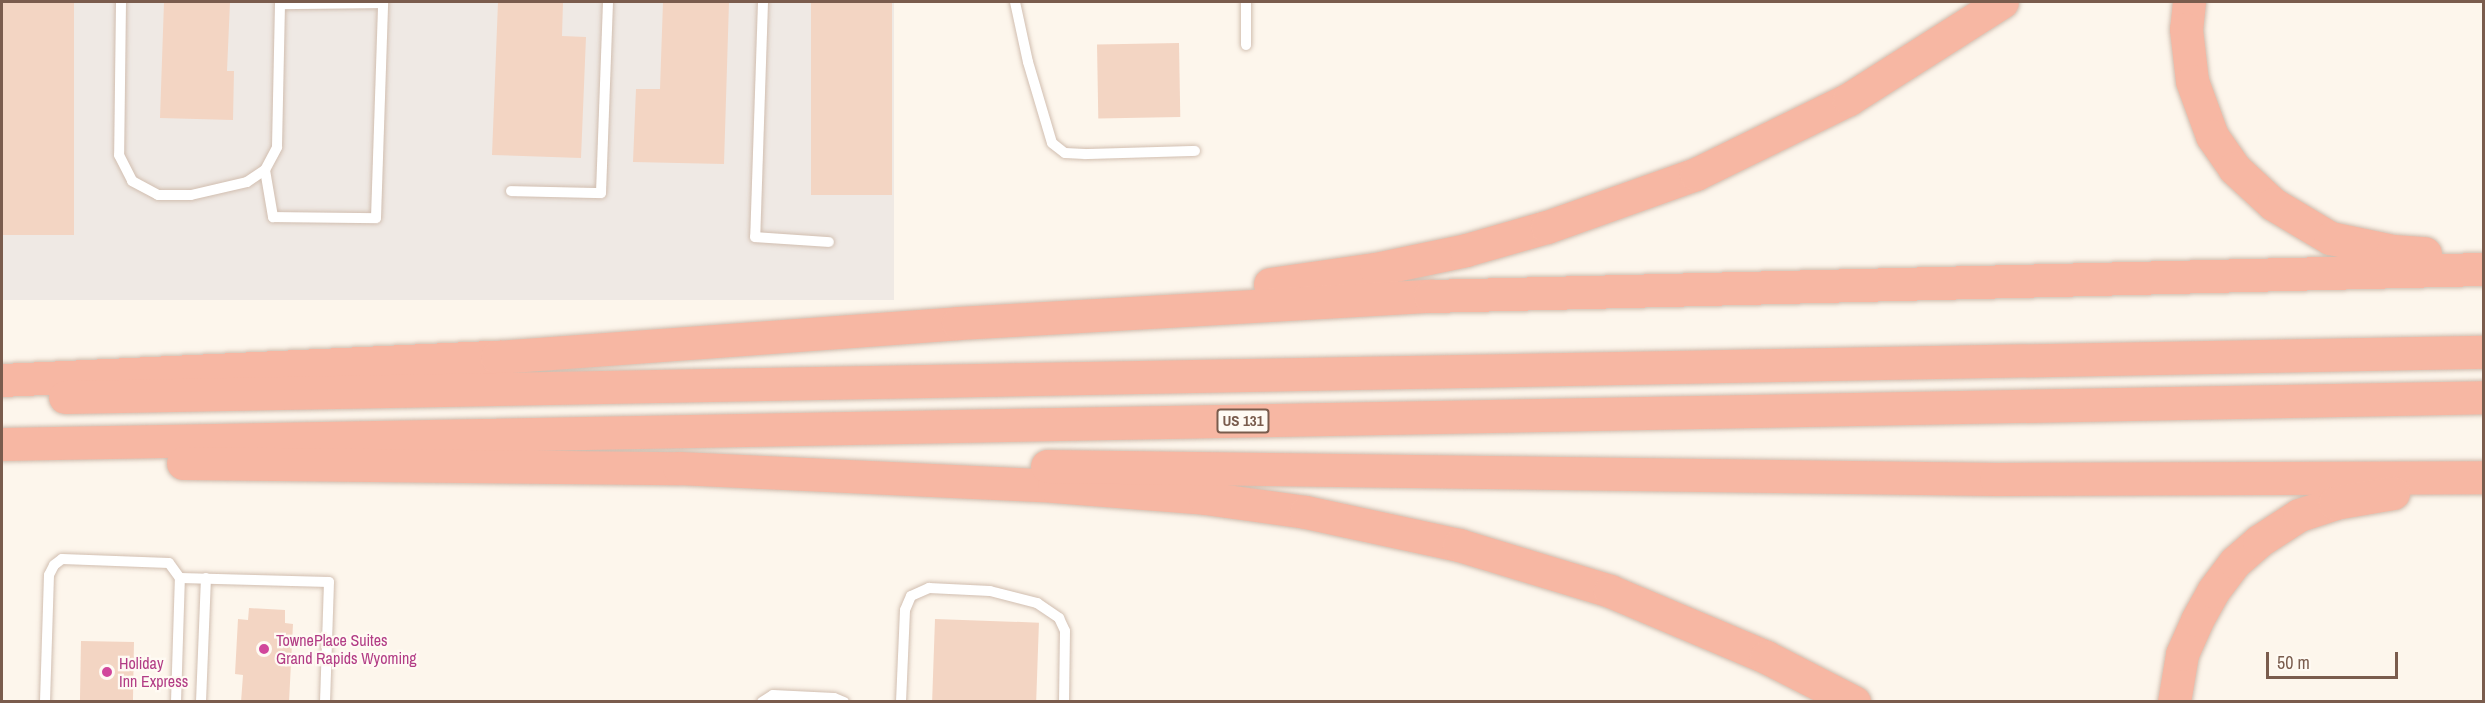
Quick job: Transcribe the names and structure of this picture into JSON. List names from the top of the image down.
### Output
{
  "streets": {
    "highway": ["US 131"]
  },
  "places": ["TownePlace Suites Grand Rapids Wyoming", "Holiday Inn Express"],
  "scale_bar": "50 m"
}
